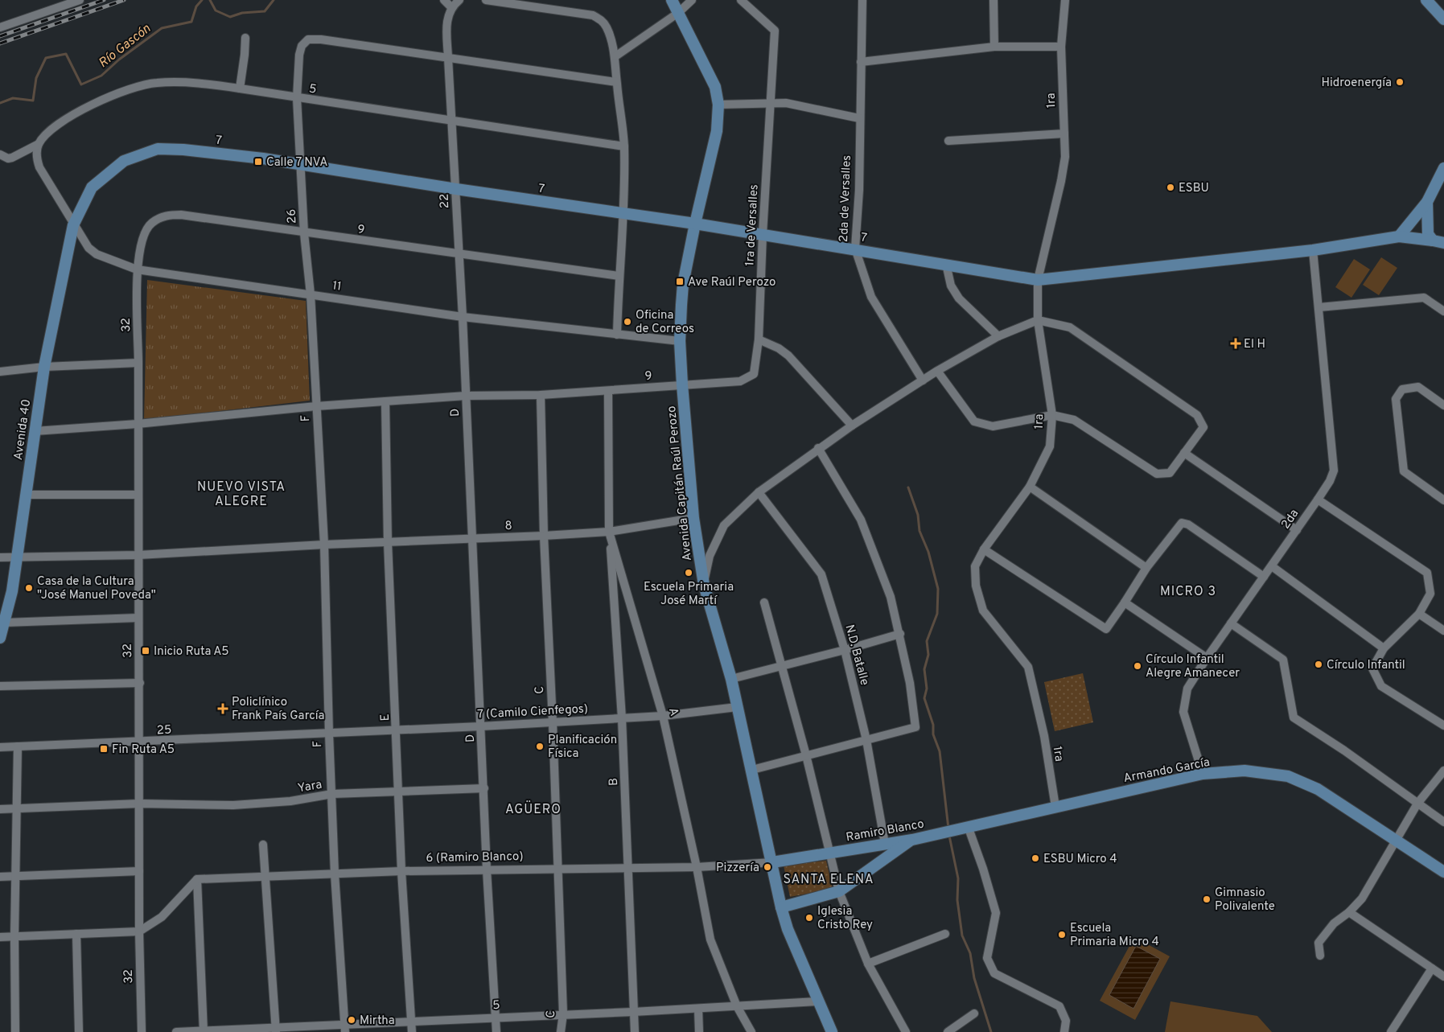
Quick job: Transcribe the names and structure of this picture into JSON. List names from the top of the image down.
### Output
{
  "streets": {
    "main road": [
      "7",
      "Avenida 40",
      "Avenida Capitán Raúl Perozo",
      "Armando García",
      "Ramiro Blanco",
      "6 (Ramiro Blanco)"
    ],
    "street": [
      "5",
      "1ra",
      "2da de Versalles",
      "22",
      "26",
      "1ra de Versalles",
      "9",
      "11",
      "32",
      "D",
      "F",
      "2da",
      "8",
      "N.D. Batalle",
      "C",
      "7 (Camilo Cienfegos)",
      "A",
      "E",
      "25",
      "B",
      "Yara"
    ]
  },
  "crossings": [
    ["5", "22"],
    ["5", "26"],
    ["5", "11"],
    ["5", "D"],
    ["5", "F"],
    ["5", "Avenida Capitán Raúl Perozo"],
    ["5", "C"],
    ["5", "A"],
    ["5", "E"],
    ["5", "B"],
    ["1ra", "7"],
    ["1ra", "Armando García"],
    ["7", "2da de Versalles"],
    ["7", "22"],
    ["7", "26"],
    ["7", "1ra de Versalles"],
    ["7", "11"],
    ["7", "Avenida 40"],
    ["7", "Avenida Capitán Raúl Perozo"],
    ["7", "2da"],
    ["22", "26"],
    ["22", "9"],
    ["22", "11"],
    ["22", "D"],
    ["26", "9"],
    ["26", "11"],
    ["26", "F"],
    ["1ra de Versalles", "9"],
    ["9", "11"],
    ["9", "32"],
    ["9", "D"],
    ["9", "F"],
    ["9", "Avenida 40"],
    ["9", "Avenida Capitán Raúl Perozo"],
    ["9", "C"],
    ["9", "A"],
    ["9", "E"],
    ["11", "32"],
    ["11", "Avenida 40"],
    ["11", "Avenida Capitán Raúl Perozo"],
    ["32", "8"],
    ["32", "25"],
    ["32", "Yara"],
    ["D", "8"],
    ["D", "7 (Camilo Cienfegos)"],
    ["D", "Yara"],
    ["D", "6 (Ramiro Blanco)"],
    ["F", "8"],
    ["F", "7 (Camilo Cienfegos)"],
    ["F", "25"],
    ["F", "Yara"],
    ["F", "6 (Ramiro Blanco)"],
    ["Avenida 40", "8"],
    ["Avenida Capitán Raúl Perozo", "8"],
    ["Avenida Capitán Raúl Perozo", "7 (Camilo Cienfegos)"],
    ["Avenida Capitán Raúl Perozo", "6 (Ramiro Blanco)"],
    ["2da", "Armando García"],
    ["8", "C"],
    ["8", "A"],
    ["8", "E"],
    ["8", "B"],
    ["N.D. Batalle", "Ramiro Blanco"],
    ["C", "7 (Camilo Cienfegos)"],
    ["C", "6 (Ramiro Blanco)"],
    ["7 (Camilo Cienfegos)", "A"],
    ["7 (Camilo Cienfegos)", "E"],
    ["7 (Camilo Cienfegos)", "25"],
    ["7 (Camilo Cienfegos)", "B"],
    ["A", "B"],
    ["A", "6 (Ramiro Blanco)"],
    ["E", "Yara"],
    ["E", "6 (Ramiro Blanco)"],
    ["Armando García", "Ramiro Blanco"],
    ["B", "6 (Ramiro Blanco)"],
    ["Ramiro Blanco", "6 (Ramiro Blanco)"]
  ],
  "districts": [
    "NUEVO VISTA ALEGRE",
    "MICRO 3",
    "AGÜERO",
    "SANTA ELENA"
  ],
  "water": ["Río Gascón"],
  "places": {
    "other": [
      "Hidroenergía",
      "ESBU",
      "Oficina de Correos",
      "Escuela Primaria José Martí",
      "Casa de la Cultura \"José Manuel Poveda\"",
      "Círculo Infantil",
      "Círculo Infantil Alegre Amanecer",
      "Planificación Física",
      "ESBU Micro 4",
      "Pizzería",
      "Gimnasio Polivalente",
      "Iglesia Cristo Rey",
      "Escuela Primaria Micro 4",
      "Mirtha"
    ],
    "transit": [
      "Calle 7 NVA",
      "Ave Raúl Perozo",
      "Inicio Ruta A5",
      "Fin Ruta A5"
    ],
    "health": ["El H", "Policlínico Frank País García"]
  }
}
